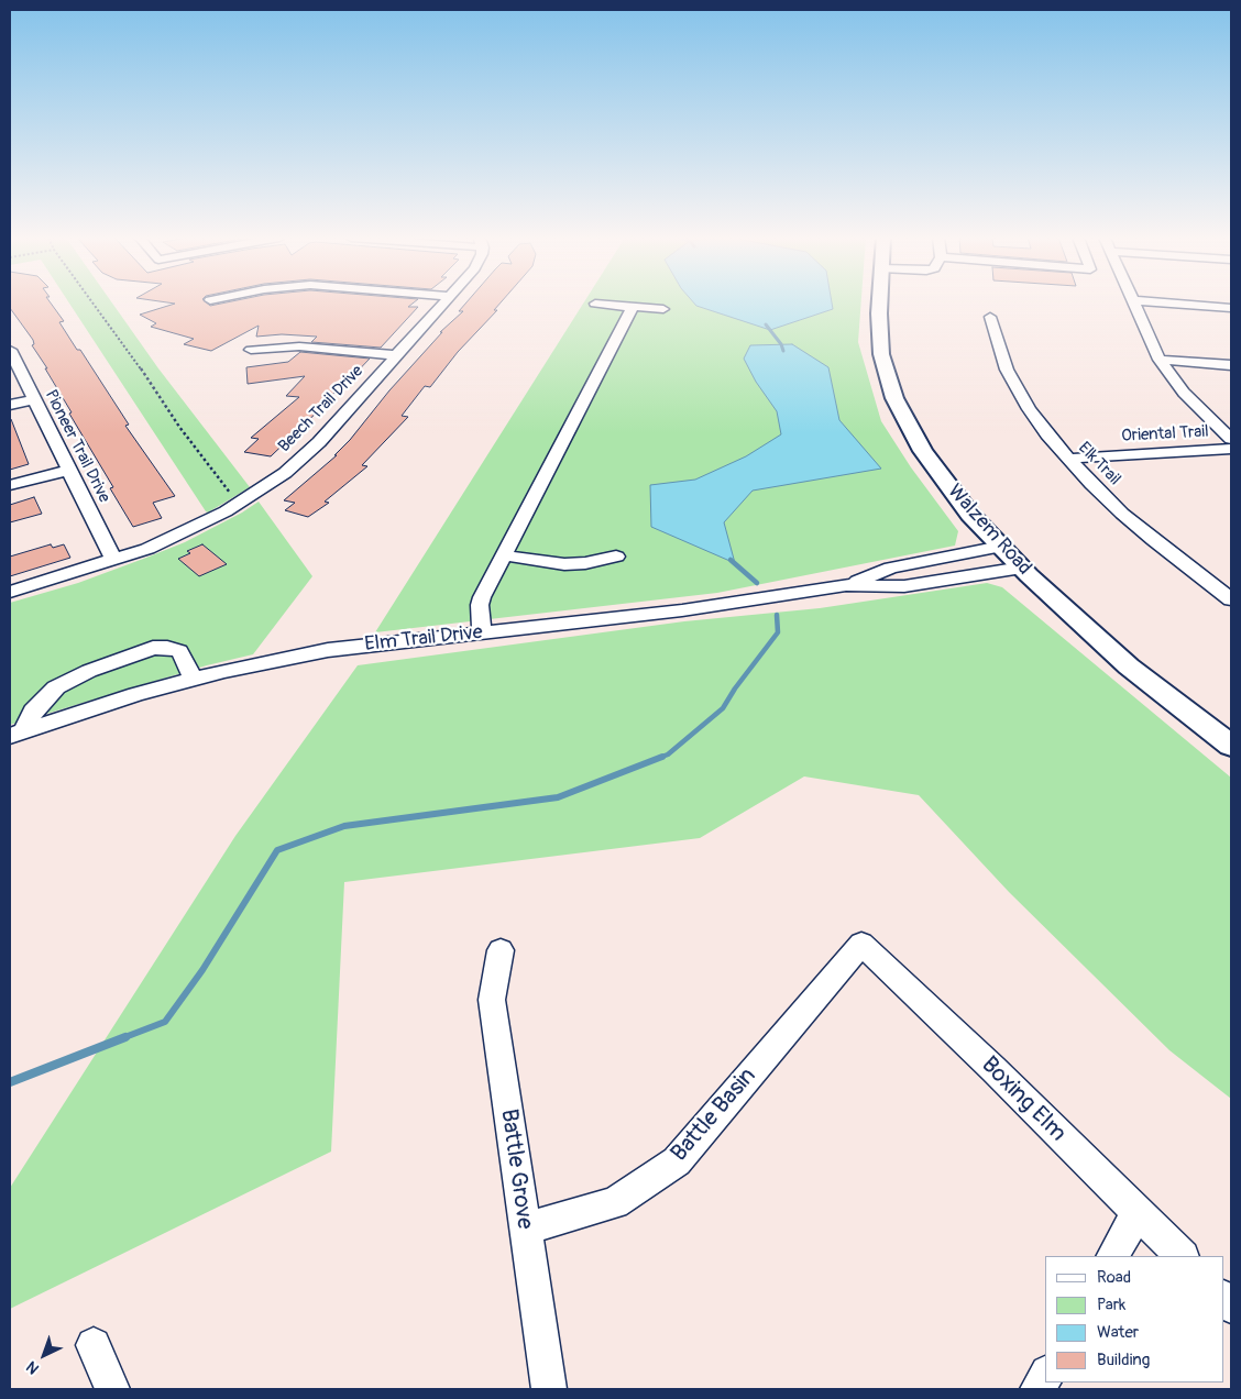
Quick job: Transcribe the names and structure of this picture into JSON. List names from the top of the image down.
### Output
{
  "streets": {
    "main road": ["Walzem Road"],
    "street": [
      "Beech Trail Drive",
      "Oriental Trail",
      "Pioneer Trail Drive",
      "Elk Trail",
      "Elm Trail Drive",
      "Boxing Elm",
      "Battle Basin",
      "Battle Grove"
    ]
  },
  "crossings": [
    ["Beech Trail Drive", "Pioneer Trail Drive"],
    ["Oriental Trail", "Elk Trail"],
    ["Walzem Road", "Elm Trail Drive"],
    ["Boxing Elm", "Battle Basin"],
    ["Battle Basin", "Battle Grove"]
  ],
  "legend": [
    "Road",
    "Park",
    "Water",
    "Building"
  ],
  "north": "bottom left"
}
